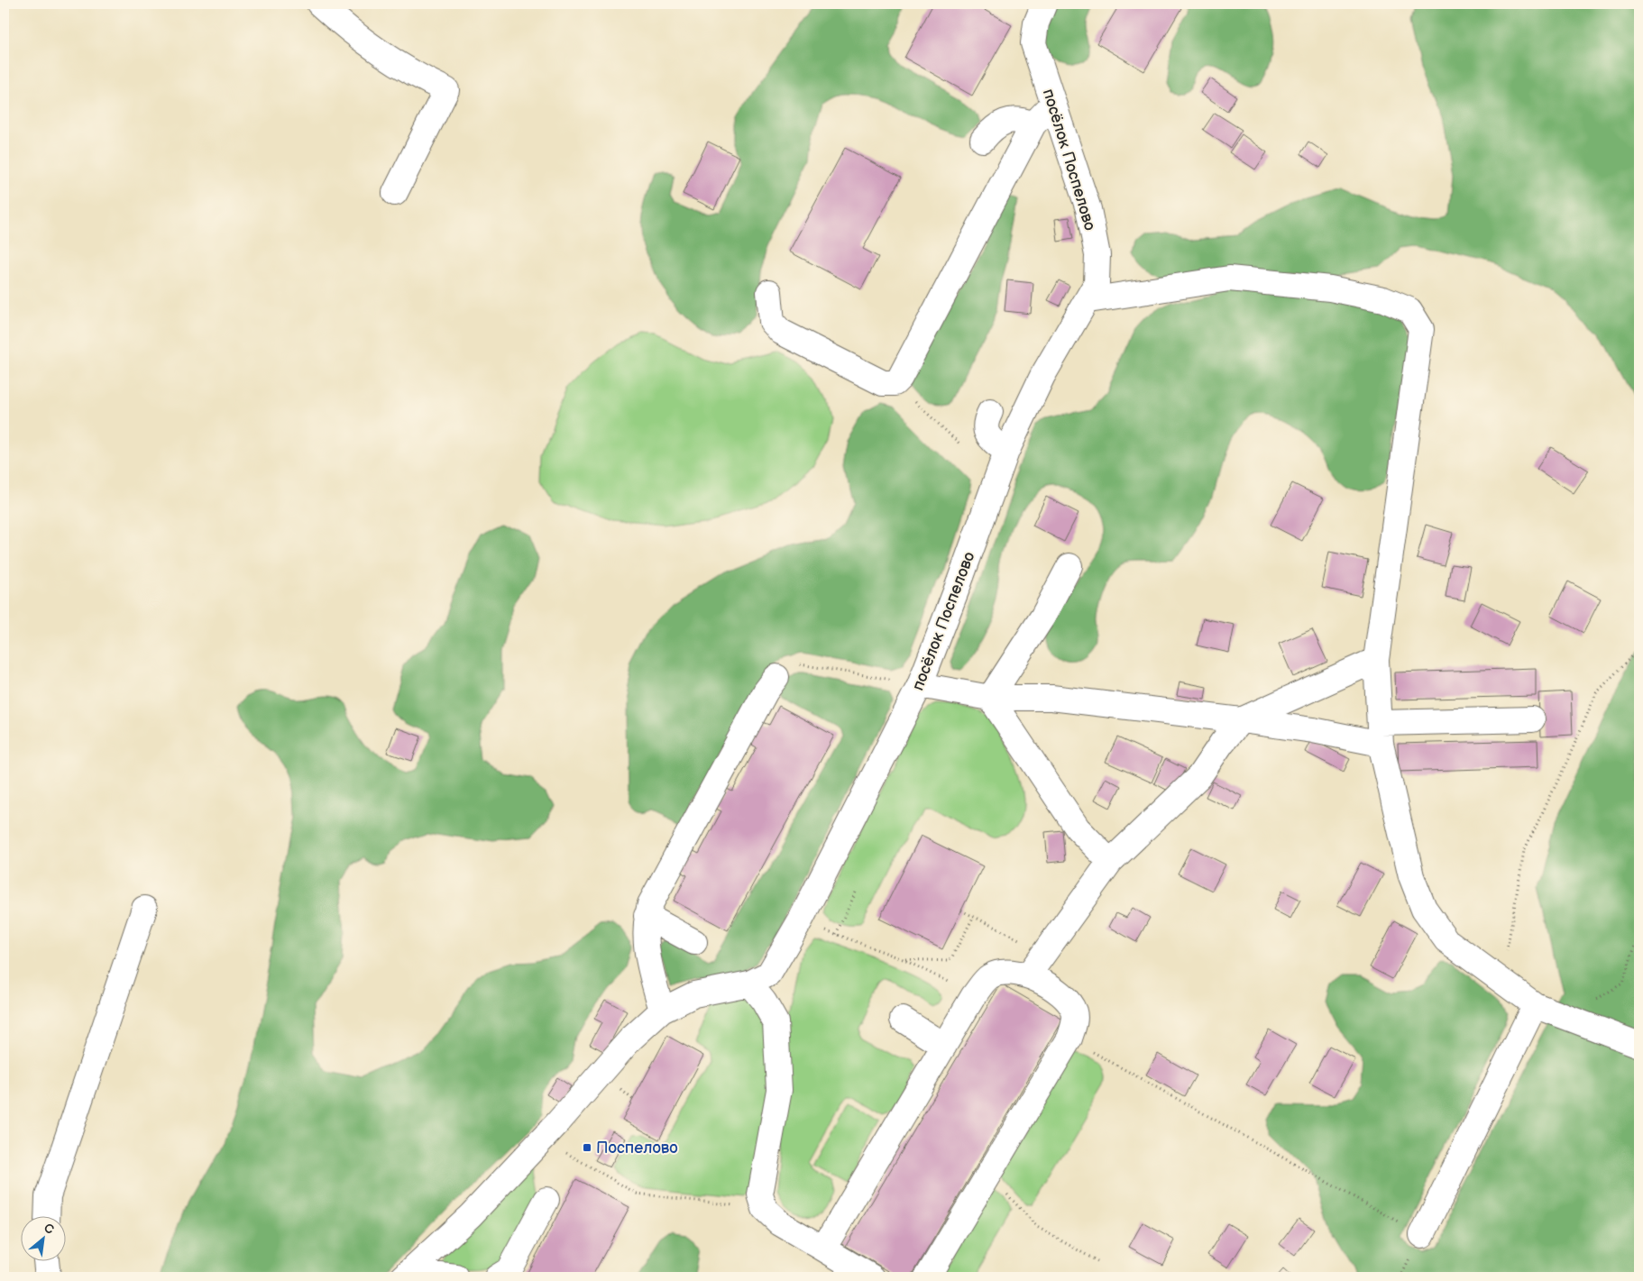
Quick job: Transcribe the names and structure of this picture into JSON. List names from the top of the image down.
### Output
{
  "streets": {
    "street": ["посёлок Поспелово"]
  },
  "places": {
    "transit": ["Поспелово"]
  },
  "north": "top right"
}
